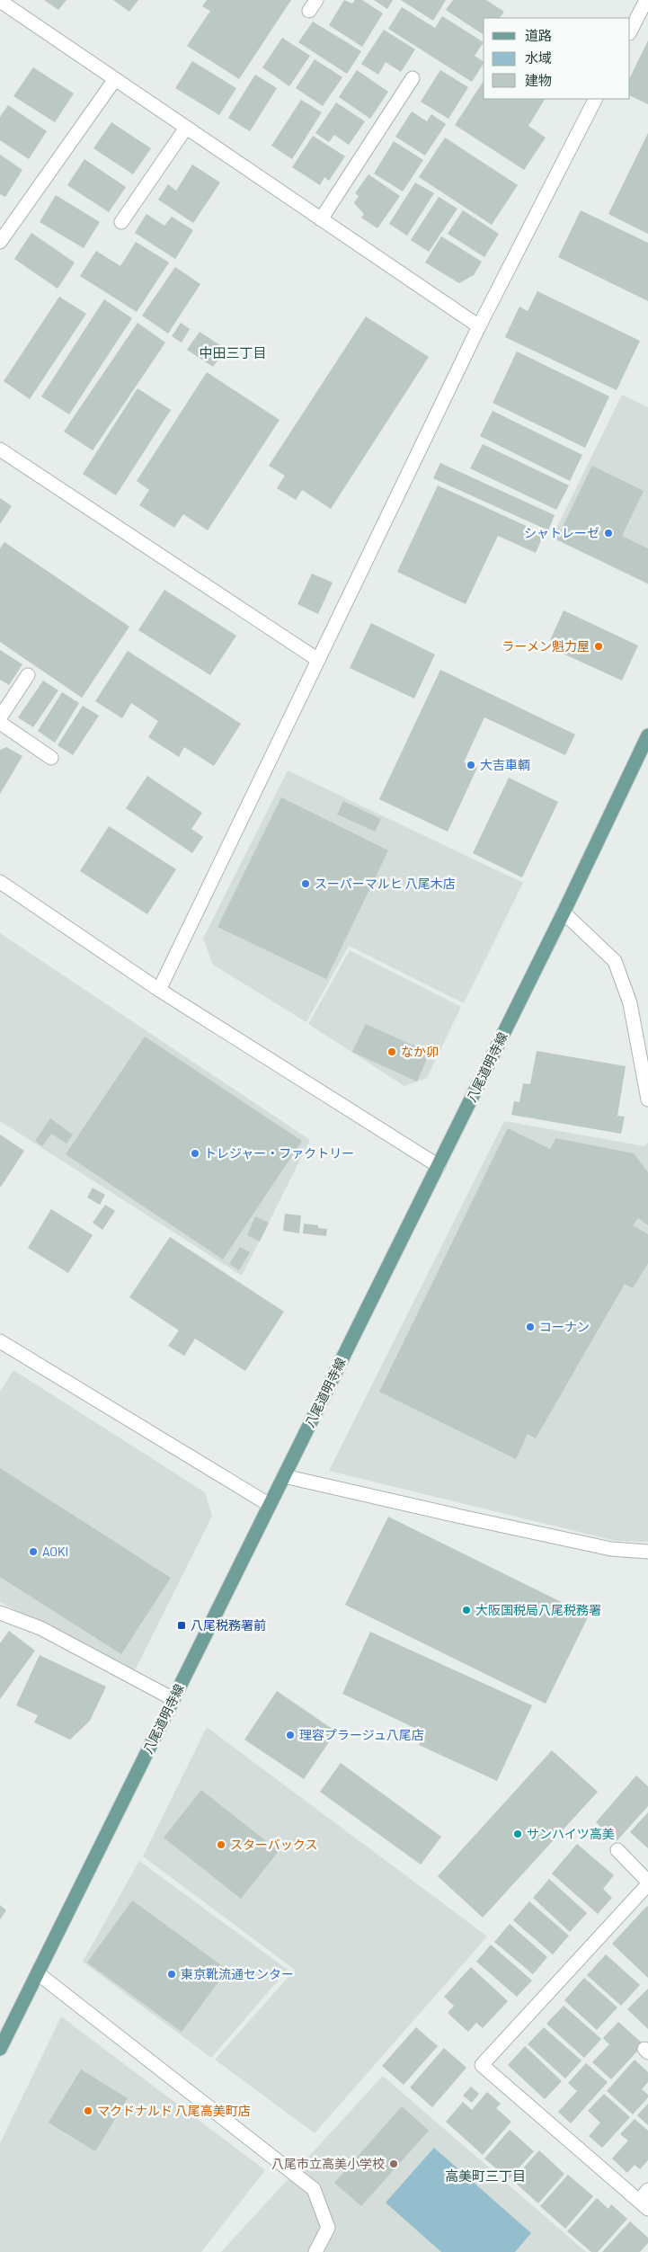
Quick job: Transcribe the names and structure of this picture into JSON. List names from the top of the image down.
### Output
{
  "streets": {
    "main road": ["八尾道明寺線"]
  },
  "districts": ["中田三丁目", "高美町三丁目"],
  "places": {
    "other": [
      "シャトレーゼ",
      "ラーメン魁力屋",
      "大吉車輌",
      "スーパーマルヒ 八尾木店",
      "なか卯",
      "トレジャー・ファクトリー",
      "コーナン",
      "AOKI",
      "大阪国税局八尾税務署",
      "理容プラージュ八尾店",
      "サンハイツ高美",
      "スターバックス",
      "東京靴流通センター",
      "マクドナルド 八尾高美町店",
      "八尾市立高美小学校"
    ],
    "transit": ["八尾税務署前"]
  },
  "legend": ["道路", "水域", "建物"]
}
